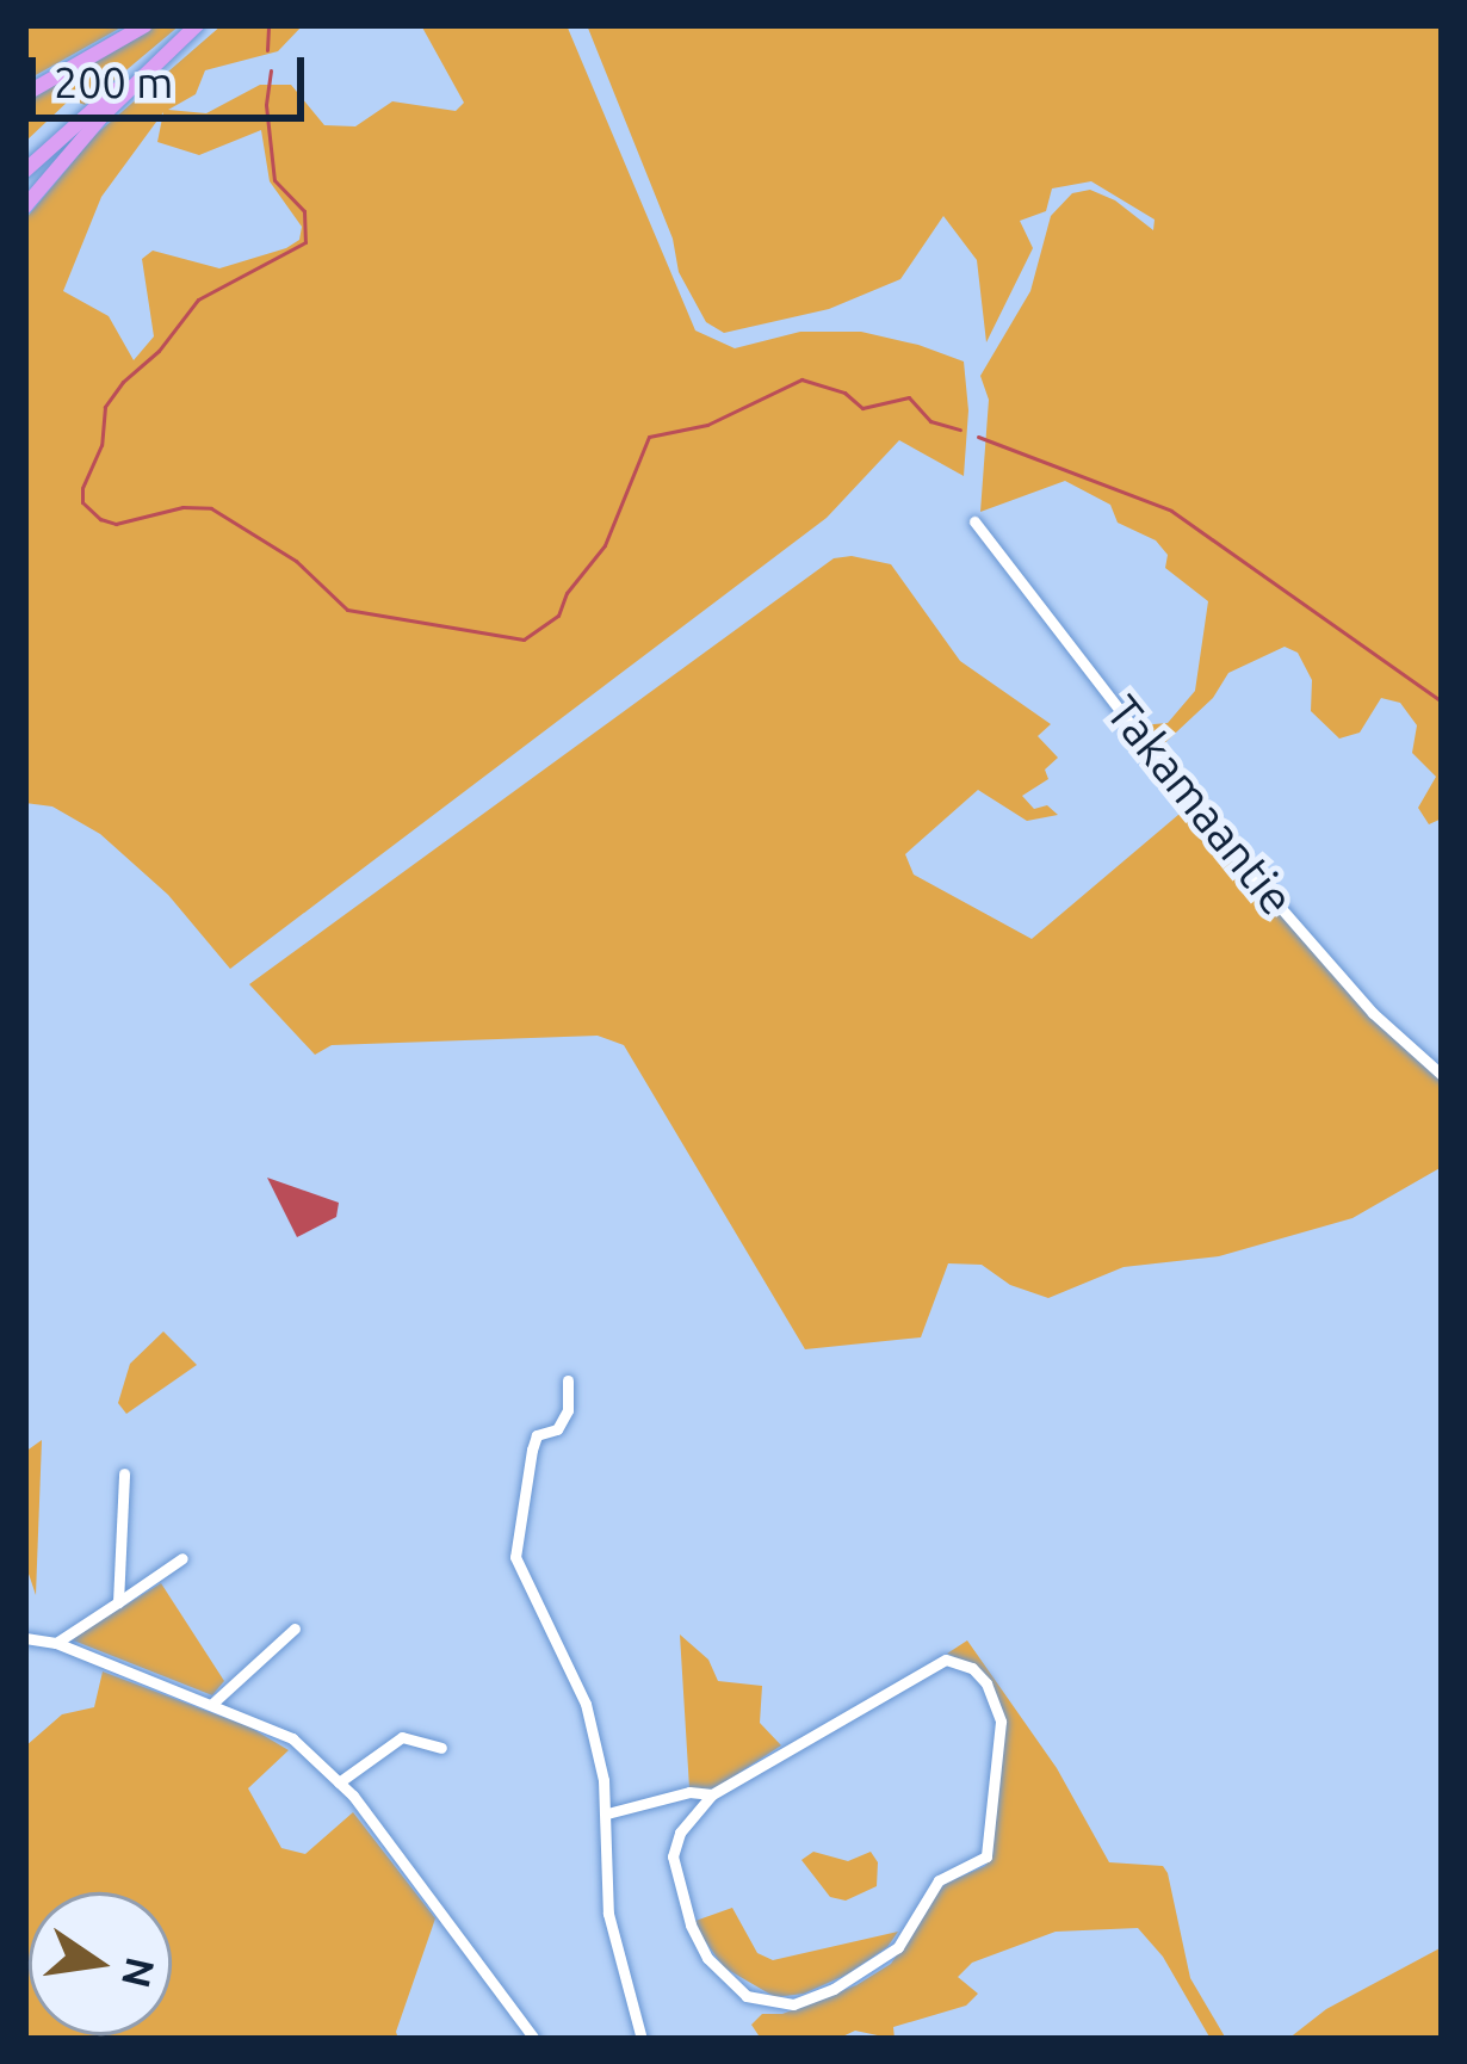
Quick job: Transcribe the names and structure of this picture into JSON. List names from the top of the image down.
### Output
{
  "streets": {
    "street": ["Takamaantie"]
  },
  "scale_bar": "200 m",
  "north": "right"
}
